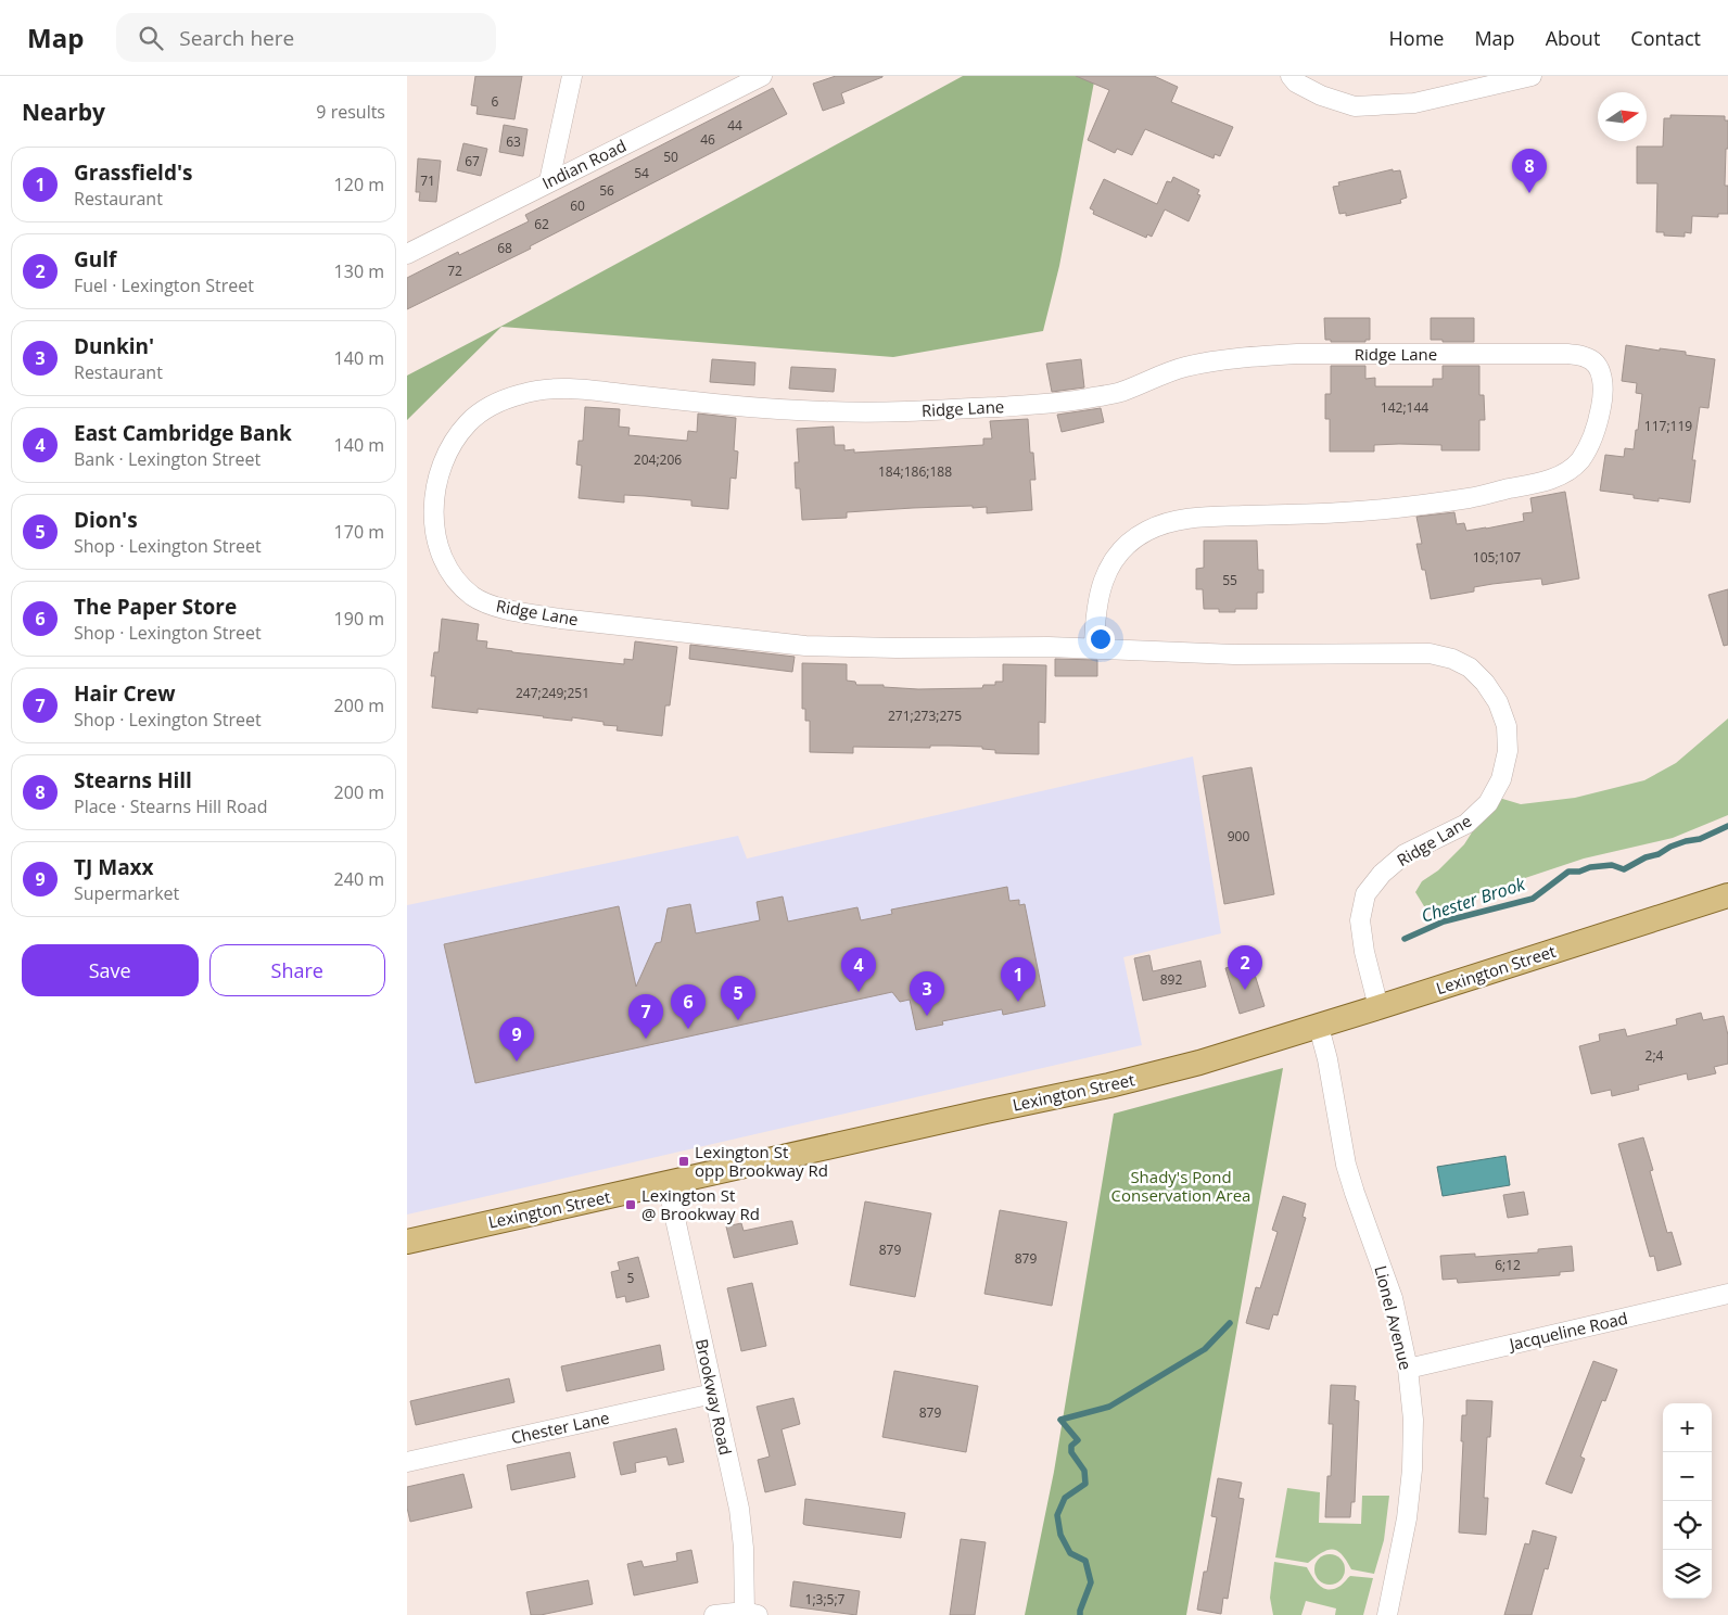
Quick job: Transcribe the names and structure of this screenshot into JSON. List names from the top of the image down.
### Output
{
  "streets": {
    "main road": ["Lexington Street"],
    "street": [
      "Indian Road",
      "Ridge Lane",
      "Lionel Avenue",
      "Jacqueline Road",
      "Brookway Road",
      "Chester Lane"
    ]
  },
  "crossings": [
    ["Ridge Lane", "Lexington Street"],
    ["Lexington Street", "Lionel Avenue"],
    ["Lexington Street", "Brookway Road"],
    ["Lionel Avenue", "Jacqueline Road"],
    ["Brookway Road", "Chester Lane"]
  ],
  "water": ["Chester Brook"],
  "parks": ["Shady's Pond Conservation Area"],
  "places": {
    "transit": ["Lexington St opp Brookway Rd", "Lexington St @ Brookway Rd"]
  },
  "house_numbers": [
    "6",
    "44",
    "46",
    "63",
    "50",
    "67",
    "54",
    "71",
    "56",
    "60",
    "62",
    "68",
    "72",
    "142;144",
    "117;119",
    "204;206",
    "184;186;188",
    "105;107",
    "55",
    "247;249;251",
    "271;273;275",
    "900",
    "892",
    "2;4",
    "879",
    "879",
    "6;12",
    "5",
    "879",
    "1;3;5;7"
  ],
  "north": "right",
  "page": {
    "header": "Map",
    "search": "Search here",
    "nav": [
      "Home",
      "Map",
      "About",
      "Contact"
    ],
    "heading": ["Nearby", "9 results"],
    "list": [
      {
        "mark": "1",
        "name": "Grassfield's",
        "note": "Restaurant",
        "value": "120 m"
      },
      {
        "mark": "2",
        "name": "Gulf",
        "note": "Fuel · Lexington Street",
        "value": "130 m"
      },
      {
        "mark": "3",
        "name": "Dunkin'",
        "note": "Restaurant",
        "value": "140 m"
      },
      {
        "mark": "4",
        "name": "East Cambridge Bank",
        "note": "Bank · Lexington Street",
        "value": "140 m"
      },
      {
        "mark": "5",
        "name": "Dion's",
        "note": "Shop · Lexington Street",
        "value": "170 m"
      },
      {
        "mark": "6",
        "name": "The Paper Store",
        "note": "Shop · Lexington Street",
        "value": "190 m"
      },
      {
        "mark": "7",
        "name": "Hair Crew",
        "note": "Shop · Lexington Street",
        "value": "200 m"
      },
      {
        "mark": "8",
        "name": "Stearns Hill",
        "note": "Place · Stearns Hill Road",
        "value": "200 m"
      },
      {
        "mark": "9",
        "name": "TJ Maxx",
        "note": "Supermarket",
        "value": "240 m"
      }
    ],
    "pins": [
      "8",
      "2",
      "4",
      "1",
      "3",
      "5",
      "6",
      "7",
      "9"
    ],
    "buttons": ["Save", "Share"],
    "map_buttons": ["+", "−"]
  }
}
